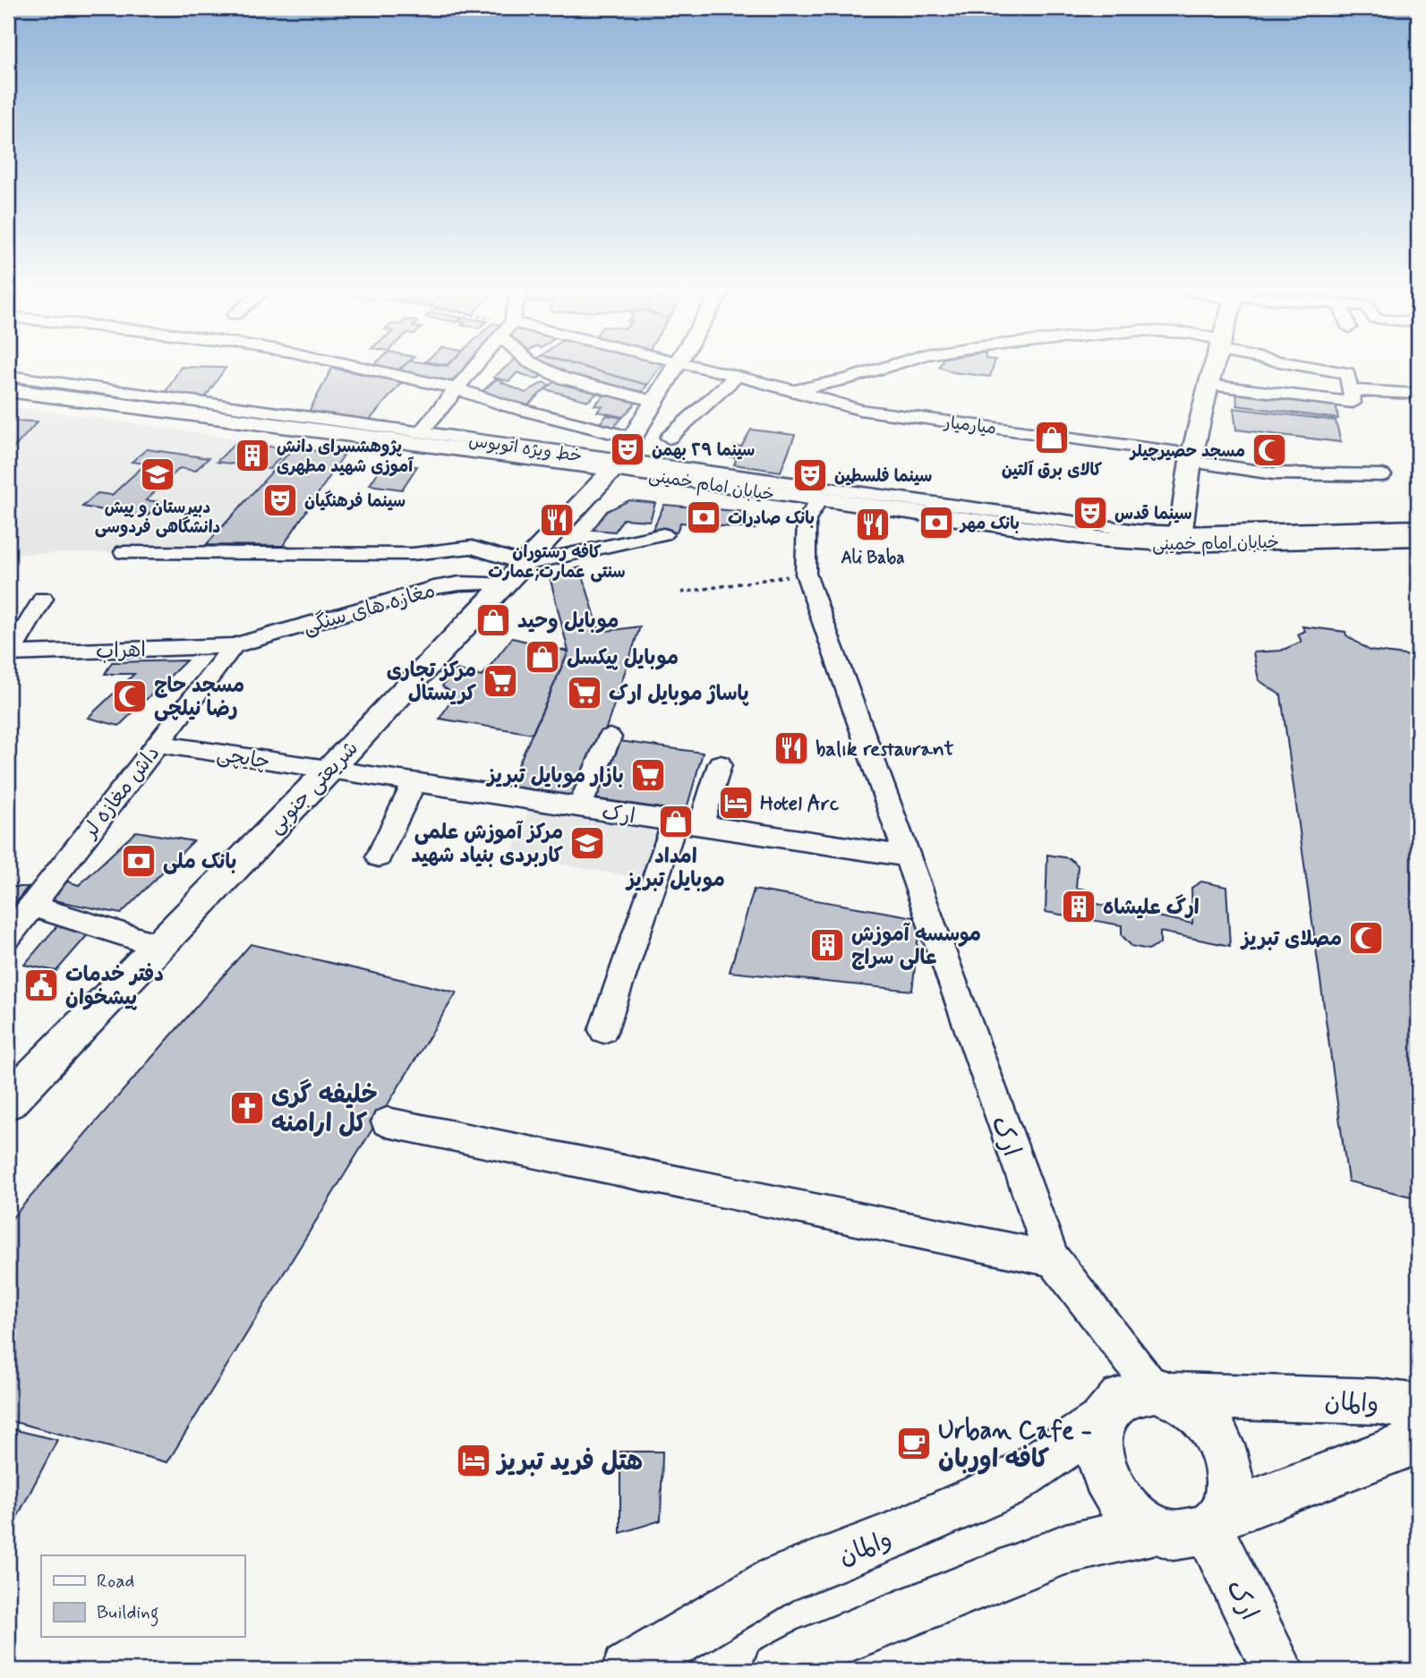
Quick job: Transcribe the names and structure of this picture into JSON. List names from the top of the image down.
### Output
{
  "streets": {
    "main road": [
      "خیابان امام خمینی",
      "شریعتی جنوبی",
      "ارک",
      "والمان"
    ],
    "street": [
      "میارمیار",
      "خط ویژه اتوبوس",
      "مغازه های سنگی",
      "اهراب",
      "چایچی",
      "داش مغازه لر"
    ]
  },
  "crossings": [
    ["خط ویژه اتوبوس", "خیابان امام خمینی"],
    ["خط ویژه اتوبوس", "شریعتی جنوبی"],
    ["خیابان امام خمینی", "شریعتی جنوبی"],
    ["خیابان امام خمینی", "ارک"],
    ["مغازه های سنگی", "اهراب"],
    ["مغازه های سنگی", "شریعتی جنوبی"],
    ["مغازه های سنگی", "داش مغازه لر"],
    ["اهراب", "داش مغازه لر"],
    ["چایچی", "شریعتی جنوبی"],
    ["چایچی", "داش مغازه لر"],
    ["چایچی", "ارک"],
    ["شریعتی جنوبی", "ارک"],
    ["ارک", "والمان"]
  ],
  "places": {
    "shop": [
      "کالای برق آلتین",
      "موبایل وحید",
      "موبایل پیکسل",
      "امداد موبایل تبریز"
    ],
    "theatre": [
      "سینما ٢٩ بهمن",
      "سینما فلسطین",
      "سینما فرهنگیان",
      "سینما قدس"
    ],
    "mosque": ["مسجد حصیرچیلر", "مسجد حاج رضا نیلچی", "مصلای تبریز"],
    "building": ["پژوهشسرای دانش آموزی شهید مطهری", "ارگ علیشاه", "موسسه آموزش عالی سراج"],
    "school or university": ["دبیرستان و پیش دانشگاهی فردوسی", "مرکز آموزش علمی کاربردی بنیاد شهید"],
    "bank": ["بانک صادرات", "بانک مهر", "بانک ملی"],
    "restaurant": ["کافه رستوران سنتی عمارت;عمارت", "Ali Baba", "balık restaurant"],
    "supermarket": ["مرکز تجاری کریستال", "پاساژ موبایل ارک", "بازار موبایل تبریز"],
    "hotel": ["Hotel Arc", "هتل فرید تبریز"],
    "public building": ["دفتر خدمات پیشخوان"],
    "church": ["خلیفه گری کل ارامنه"],
    "cafe": ["Urban Cafe - کافه اوربان"]
  },
  "legend": ["Road", "Building"]
}
